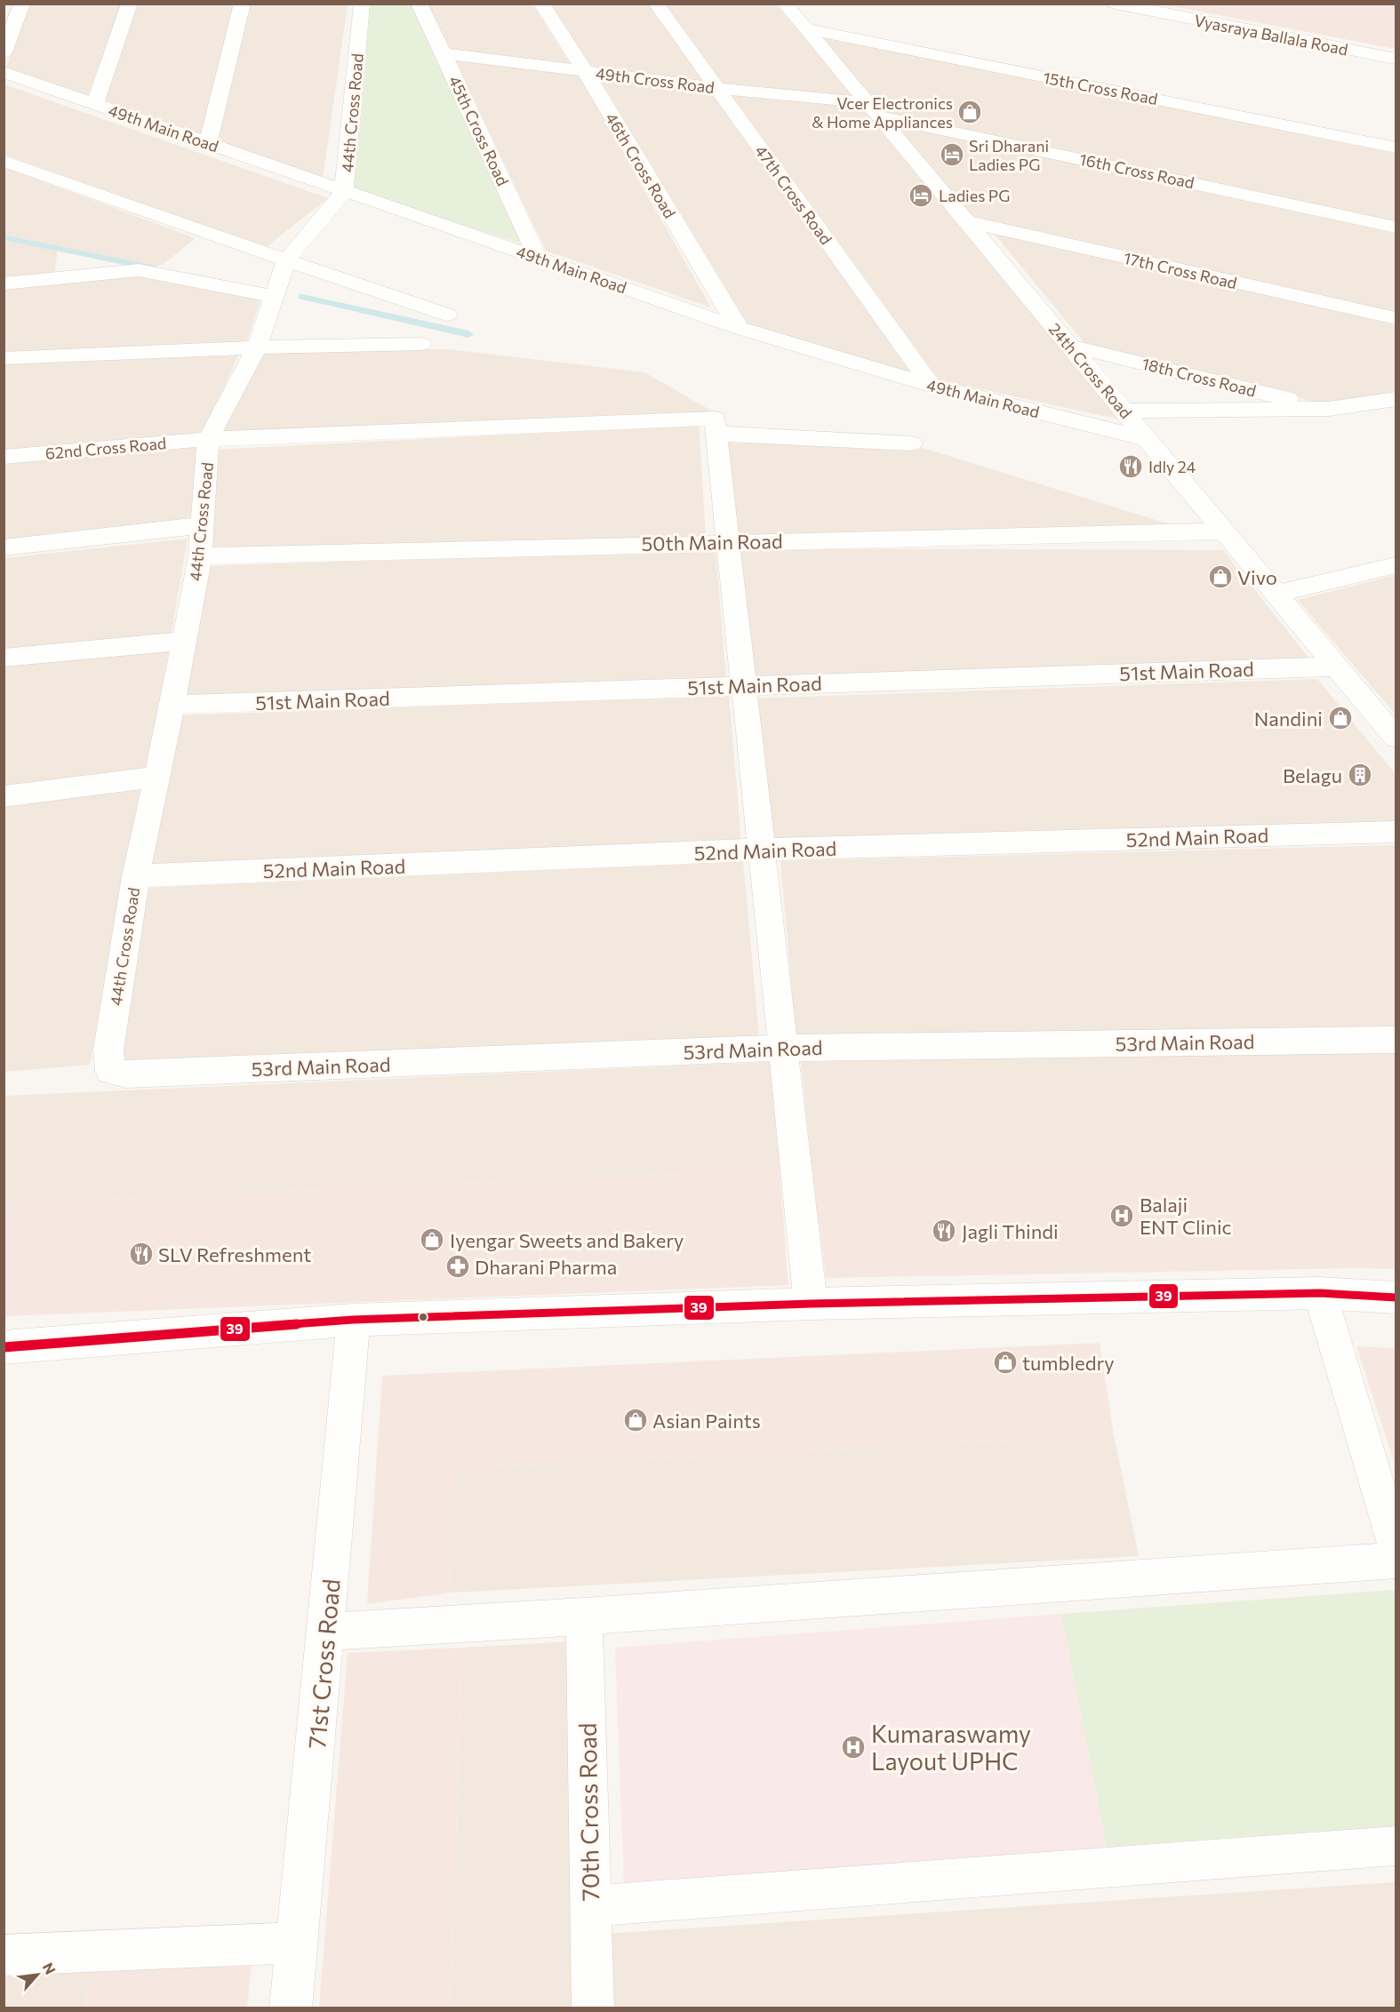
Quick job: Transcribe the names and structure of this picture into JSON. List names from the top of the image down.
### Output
{
  "streets": {
    "street": [
      "Vyasraya Ballala Road",
      "49th Cross Road",
      "15th Cross Road",
      "44th Cross Road",
      "49th Main Road",
      "45th Cross Road",
      "46th Cross Road",
      "16th Cross Road",
      "47th Cross Road",
      "17th Cross Road",
      "24th Cross Road",
      "18th Cross Road",
      "62nd Cross Road",
      "50th Main Road",
      "51st Main Road",
      "52nd Main Road",
      "53rd Main Road",
      "71st Cross Road",
      "70th Cross Road"
    ]
  },
  "crossings": [
    ["49th Cross Road", "45th Cross Road"],
    ["49th Cross Road", "46th Cross Road"],
    ["49th Cross Road", "16th Cross Road"],
    ["49th Cross Road", "47th Cross Road"],
    ["49th Cross Road", "24th Cross Road"],
    ["15th Cross Road", "24th Cross Road"],
    ["44th Cross Road", "49th Main Road"],
    ["44th Cross Road", "62nd Cross Road"],
    ["44th Cross Road", "50th Main Road"],
    ["44th Cross Road", "51st Main Road"],
    ["44th Cross Road", "52nd Main Road"],
    ["44th Cross Road", "53rd Main Road"],
    ["49th Main Road", "45th Cross Road"],
    ["49th Main Road", "46th Cross Road"],
    ["49th Main Road", "47th Cross Road"],
    ["49th Main Road", "24th Cross Road"],
    ["16th Cross Road", "24th Cross Road"],
    ["17th Cross Road", "24th Cross Road"],
    ["24th Cross Road", "18th Cross Road"],
    ["24th Cross Road", "50th Main Road"],
    ["24th Cross Road", "51st Main Road"]
  ],
  "places": {
    "shop": [
      "Vcer Electronics & Home Appliances",
      "Vivo",
      "Nandini",
      "Iyengar Sweets and Bakery",
      "tumbledry",
      "Asian Paints"
    ],
    "hotel": ["Sri Dharani Ladies PG", "Ladies PG"],
    "restaurant": ["Idly 24", "Jagli Thindi", "SLV Refreshment"],
    "building": ["Belagu"],
    "hospital": ["Balaji ENT Clinic", "Kumaraswamy Layout UPHC"],
    "pharmacy": ["Dharani Pharma"]
  },
  "lines": ["transit line 39"],
  "north": "top right"
}
